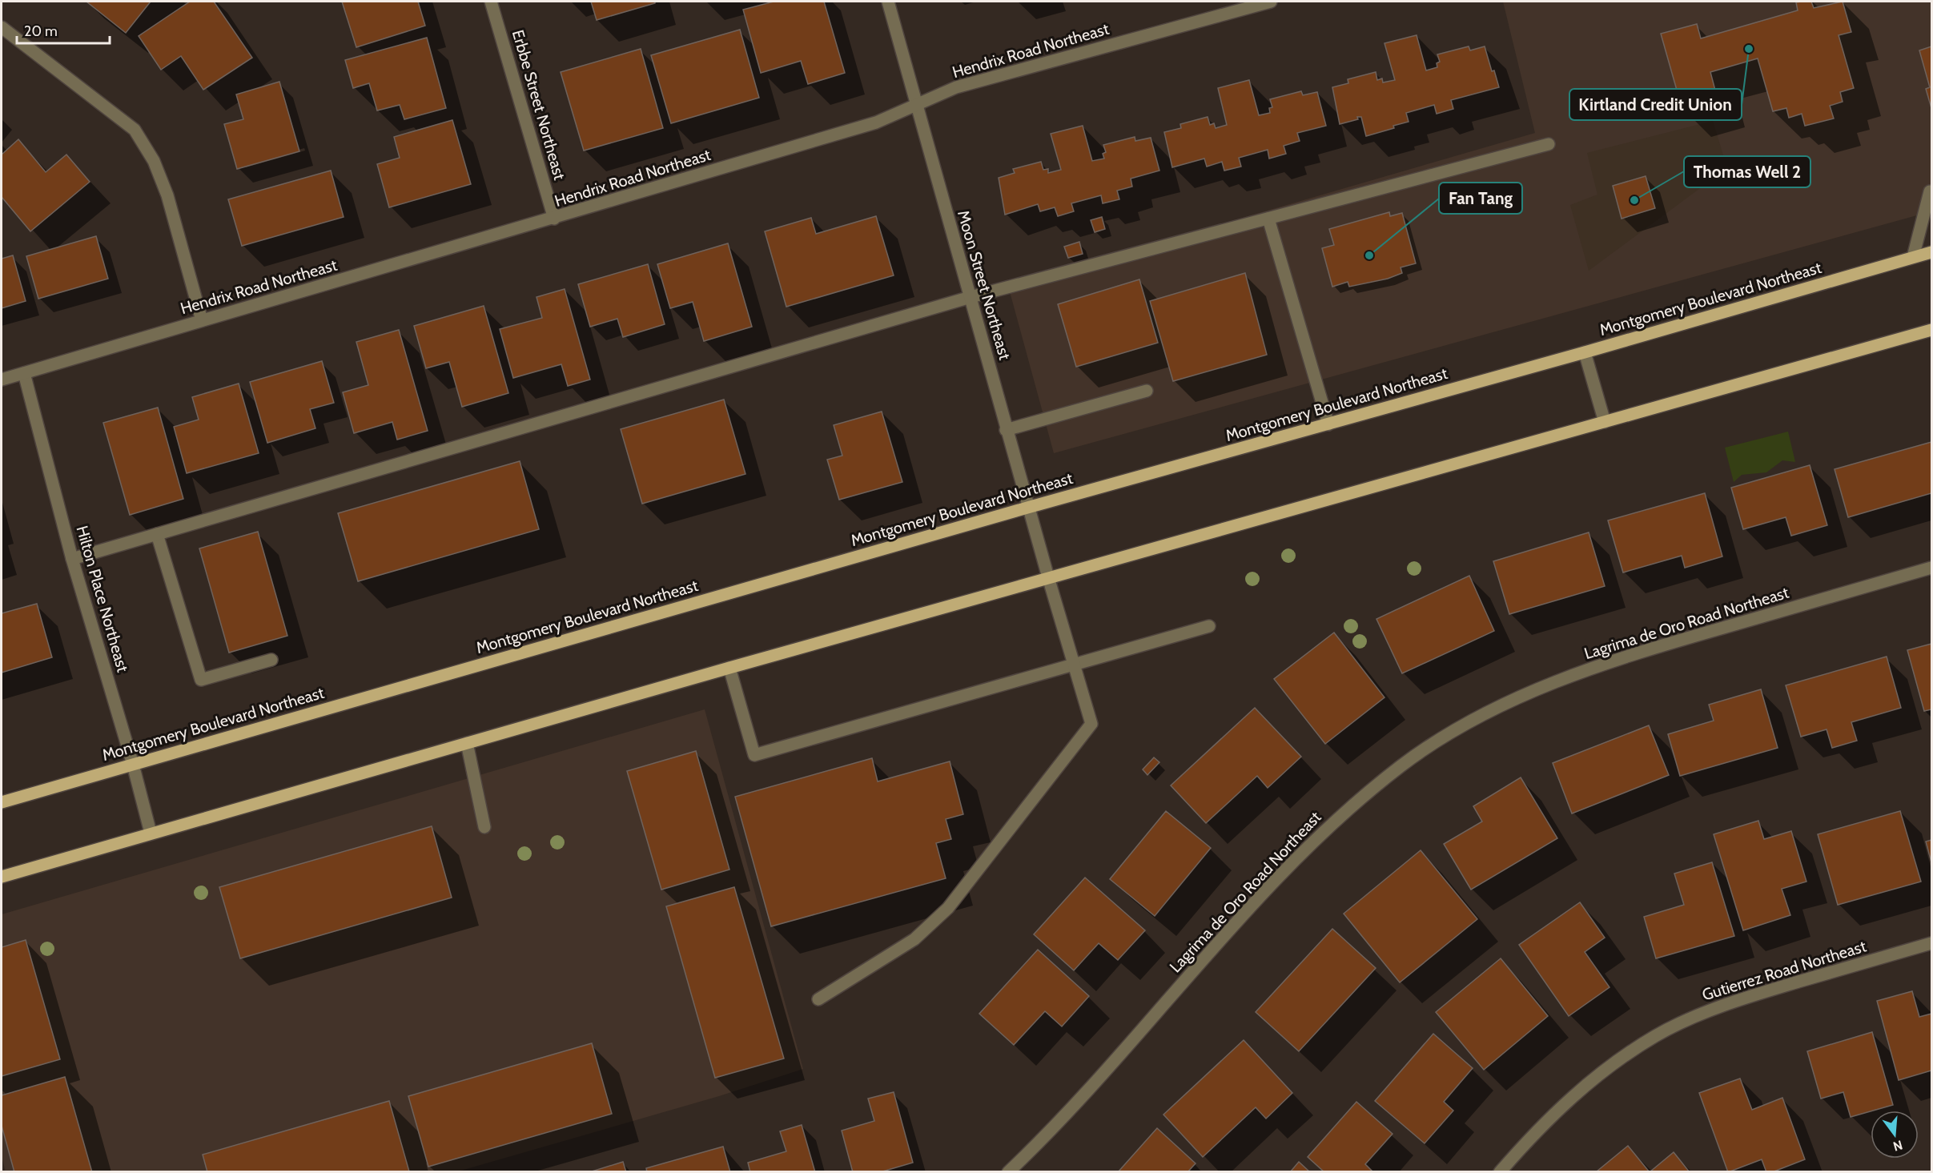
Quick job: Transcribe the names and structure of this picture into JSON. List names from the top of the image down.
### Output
{
  "streets": {
    "main road": ["Montgomery Boulevard Northeast"],
    "street": [
      "Hendrix Road Northeast",
      "Erbbe Street Northeast",
      "Moon Street Northeast",
      "Hilton Place Northeast",
      "Lagrima de Oro Road Northeast",
      "Gutierrez Road Northeast"
    ]
  },
  "crossings": [
    ["Hendrix Road Northeast", "Erbbe Street Northeast"],
    ["Hendrix Road Northeast", "Moon Street Northeast"],
    ["Hendrix Road Northeast", "Hilton Place Northeast"],
    ["Moon Street Northeast", "Montgomery Boulevard Northeast"],
    ["Montgomery Boulevard Northeast", "Hilton Place Northeast"]
  ],
  "places": ["Kirtland Credit Union", "Thomas Well 2", "Fan Tang"],
  "scale_bar": "20 m",
  "north": "bottom"
}
